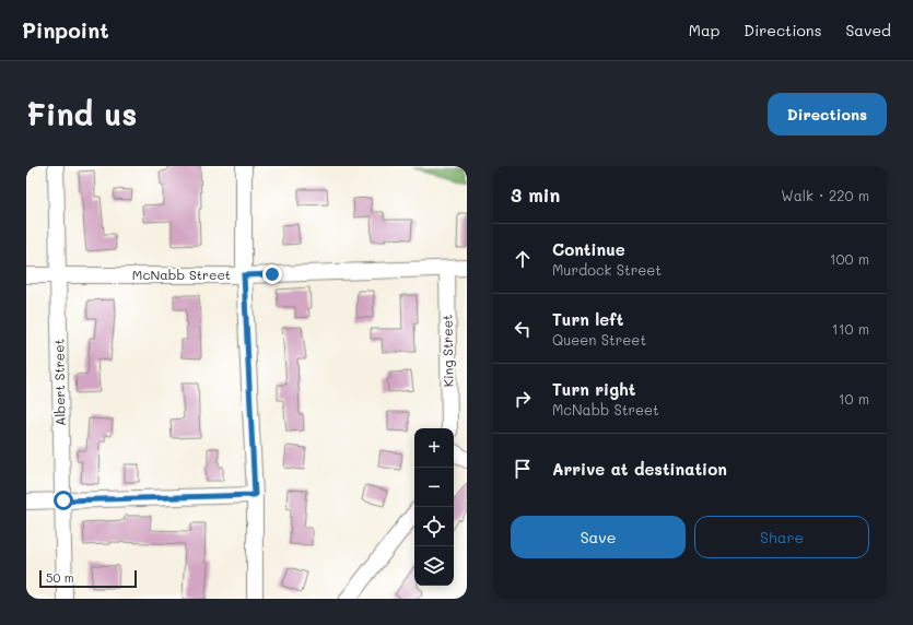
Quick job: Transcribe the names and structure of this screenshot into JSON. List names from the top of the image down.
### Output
{
  "streets": {
    "street": ["McNabb Street", "King Street", "Albert Street"]
  },
  "crossings": [
    ["McNabb Street", "King Street"],
    ["McNabb Street", "Albert Street"]
  ],
  "scale_bar": "50 m",
  "page": {
    "header": "Pinpoint",
    "nav": ["Map", "Directions", "Saved"],
    "buttons": [
      "Directions",
      ["Save", "Share"]
    ],
    "title": "Find us",
    "heading": ["3 min", "Walk · 220 m"],
    "list": [
      ["Continue", "Murdock Street", "100 m"],
      ["Turn left", "Queen Street", "110 m"],
      ["Turn right", "McNabb Street", "10 m"],
      "Arrive at destination"
    ],
    "map_buttons": ["+", "−"],
    "scale": "50 m"
  }
}
